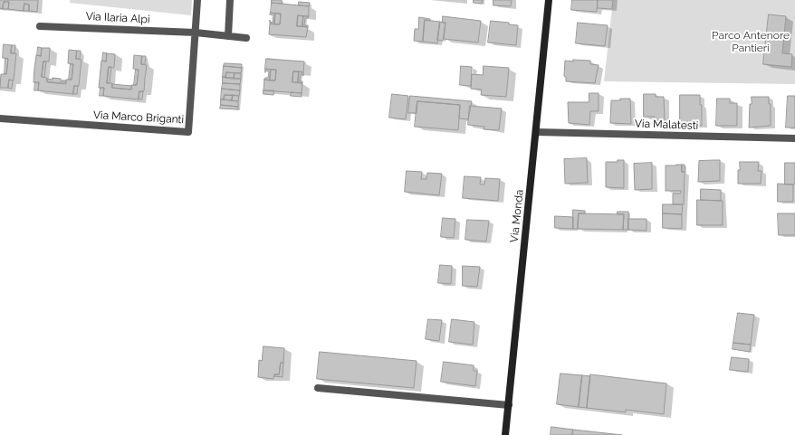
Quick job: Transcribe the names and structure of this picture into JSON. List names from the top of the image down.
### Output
{
  "streets": {
    "main road": ["Via Monda"],
    "street": ["Via Ilaria Alpi", "Via Marco Briganti", "Via Malatesti"]
  },
  "crossings": [
    ["Via Ilaria Alpi", "Via Marco Briganti"],
    ["Via Malatesti", "Via Monda"]
  ],
  "parks": ["Parco Antenore Pantieri"]
}
